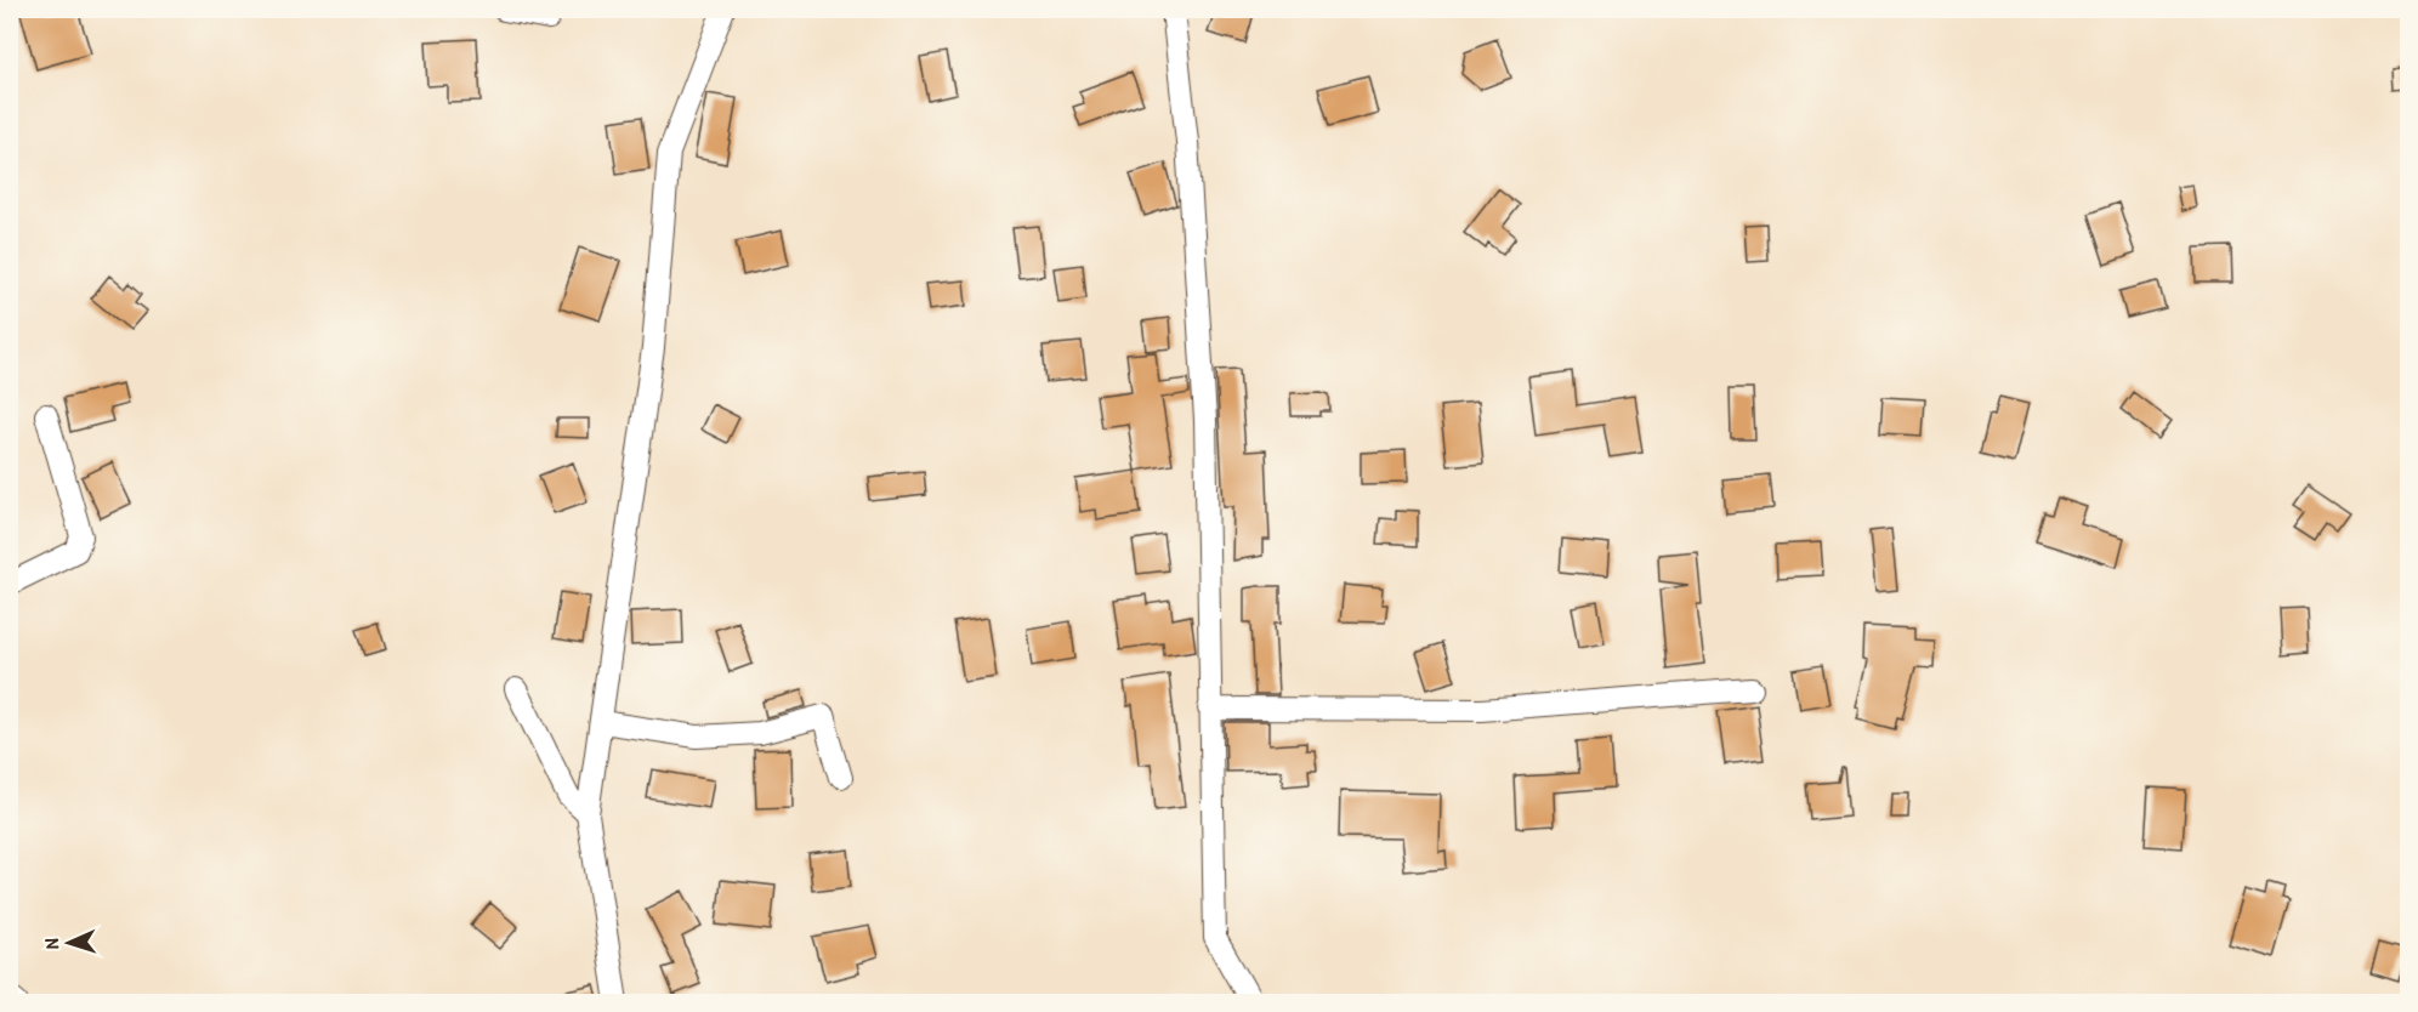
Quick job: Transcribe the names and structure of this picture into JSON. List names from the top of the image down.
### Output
{
  "north": "left"
}
